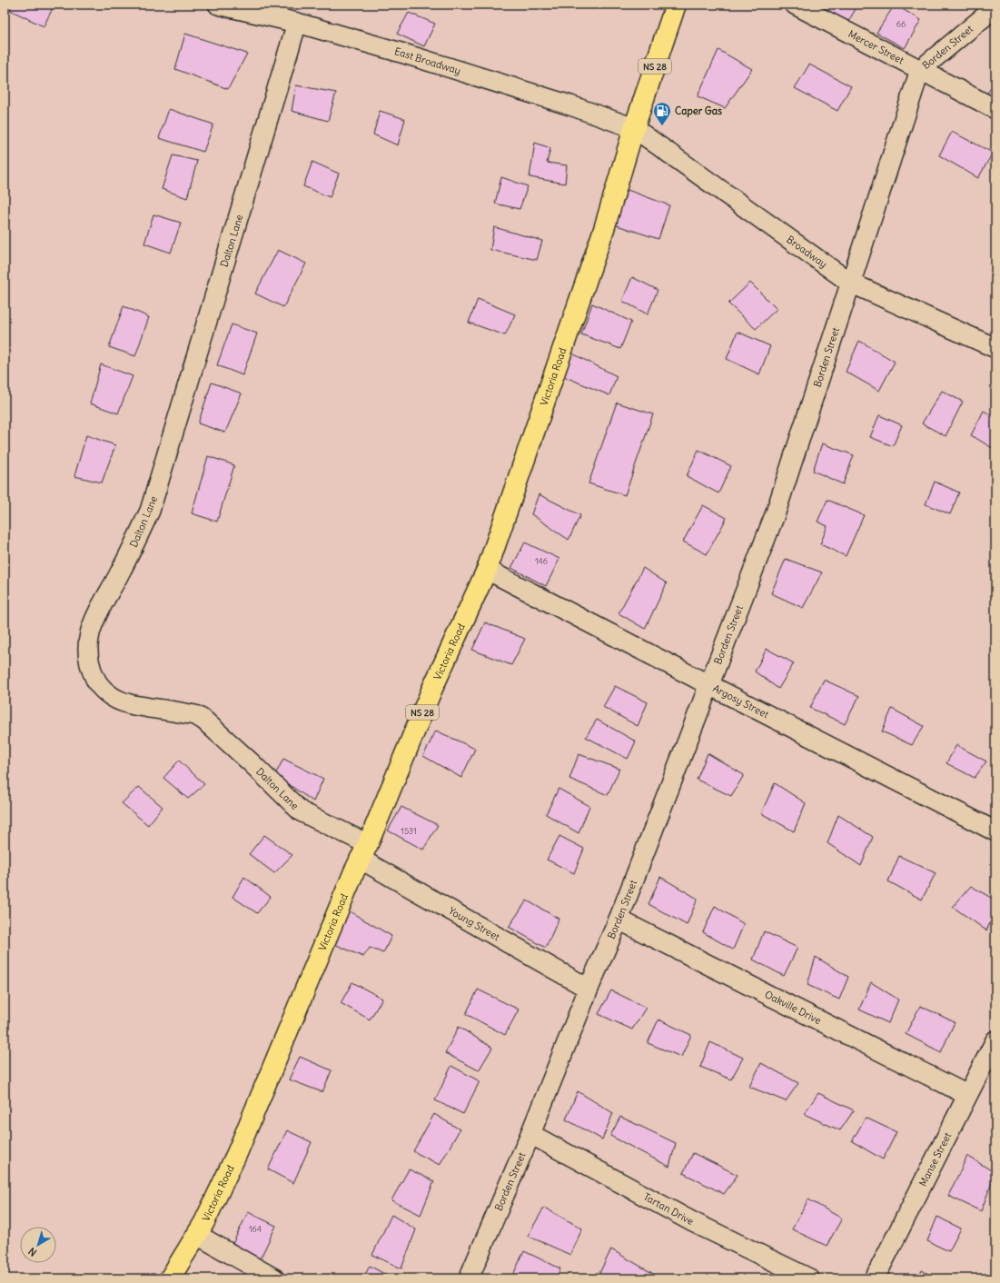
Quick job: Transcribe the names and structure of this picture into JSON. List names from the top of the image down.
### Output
{
  "streets": {
    "main road": ["NS 28", "Victoria Road"],
    "street": [
      "Mercer Street",
      "Borden Street",
      "East Broadway",
      "Dalton Lane",
      "Broadway",
      "Argosy Street",
      "Young Street",
      "Oakville Drive",
      "Manse Street",
      "Tartan Drive"
    ]
  },
  "crossings": [
    ["Mercer Street", "Borden Street"],
    ["Borden Street", "Broadway"],
    ["Borden Street", "Argosy Street"],
    ["Borden Street", "Young Street"],
    ["Borden Street", "Oakville Drive"],
    ["Borden Street", "Tartan Drive"],
    ["East Broadway", "Dalton Lane"],
    ["East Broadway", "Broadway"],
    ["East Broadway", "Victoria Road"],
    ["Dalton Lane", "Victoria Road"],
    ["Dalton Lane", "Young Street"],
    ["Broadway", "Victoria Road"],
    ["Victoria Road", "Argosy Street"],
    ["Victoria Road", "Young Street"],
    ["Oakville Drive", "Manse Street"]
  ],
  "places": {
    "fuel station": ["Caper Gas"]
  },
  "house_numbers": [
    "66",
    "146",
    "1531",
    "164"
  ],
  "north": "bottom left"
}
